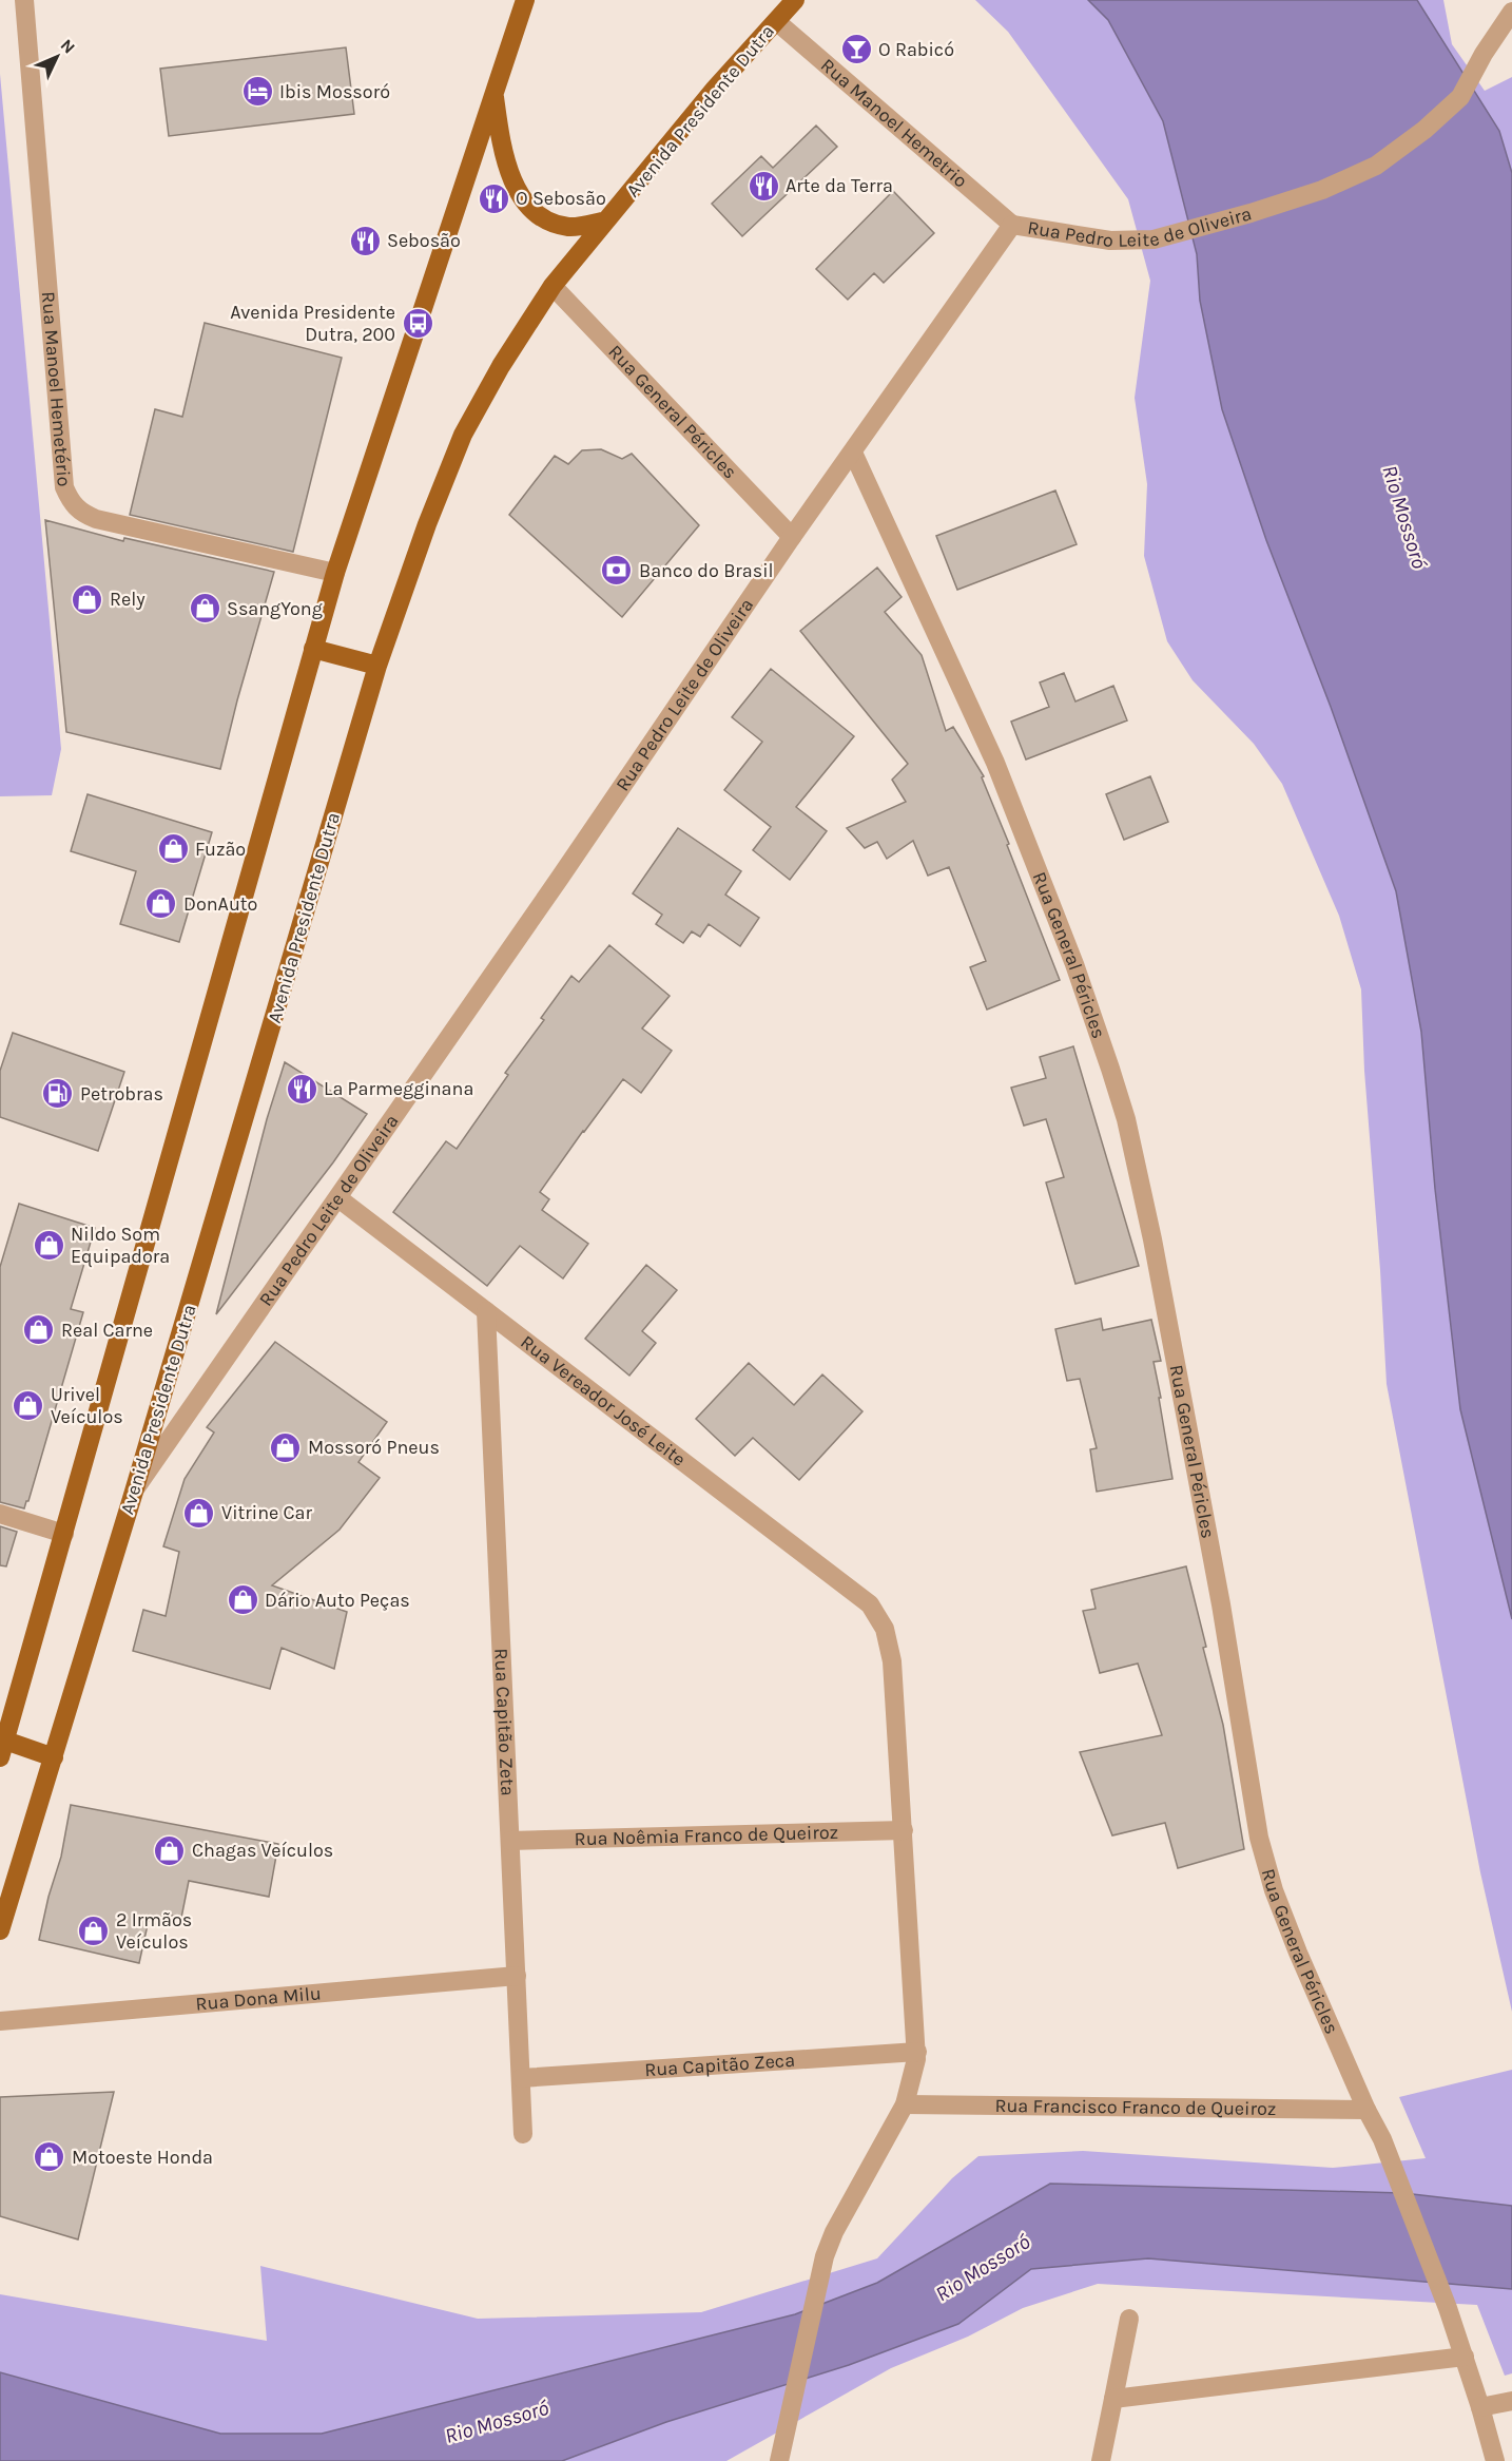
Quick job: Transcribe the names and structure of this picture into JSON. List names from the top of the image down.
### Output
{
  "streets": {
    "main road": ["Avenida Presidente Dutra"],
    "street": [
      "Rua Manoel Hemetrio",
      "Rua Pedro Leite de Oliveira",
      "Rua Manoel Hemetério",
      "Rua General Péricles",
      "Rua Vereador José Leite",
      "Rua Capitão Zeta",
      "Rua Noêmia Franco de Queiroz",
      "Rua Dona Milu",
      "Rua Capitão Zeca",
      "Rua Francisco Franco de Queiroz"
    ]
  },
  "crossings": [
    ["Avenida Presidente Dutra", "Rua Manoel Hemetrio"],
    ["Avenida Presidente Dutra", "Rua Pedro Leite de Oliveira"],
    ["Avenida Presidente Dutra", "Rua General Péricles"],
    ["Rua Manoel Hemetrio", "Rua Pedro Leite de Oliveira"],
    ["Rua Pedro Leite de Oliveira", "Rua General Péricles"],
    ["Rua Pedro Leite de Oliveira", "Rua Vereador José Leite"],
    ["Rua General Péricles", "Rua Francisco Franco de Queiroz"],
    ["Rua Vereador José Leite", "Rua Capitão Zeta"],
    ["Rua Vereador José Leite", "Rua Noêmia Franco de Queiroz"],
    ["Rua Capitão Zeta", "Rua Noêmia Franco de Queiroz"],
    ["Rua Capitão Zeta", "Rua Dona Milu"],
    ["Rua Capitão Zeta", "Rua Capitão Zeca"]
  ],
  "water": ["Rio Mossoró"],
  "places": {
    "bar": ["O Rabicó"],
    "hotel": ["Ibis Mossoró"],
    "restaurant": [
      "Arte da Terra",
      "O Sebosão",
      "Sebosão",
      "La Parmegginana"
    ],
    "bus stop": ["Avenida Presidente Dutra, 200"],
    "bank": ["Banco do Brasil"],
    "shop": [
      "Rely",
      "SsangYong",
      "Fuzão",
      "DonAuto",
      "Nildo Som Equipadora",
      "Real Carne",
      "Urivel Veículos",
      "Mossoró Pneus",
      "Vitrine Car",
      "Dário Auto Peças",
      "Chagas Veículos",
      "2 Irmãos Veículos",
      "Motoeste Honda"
    ],
    "fuel station": ["Petrobras"]
  },
  "north": "top right"
}
